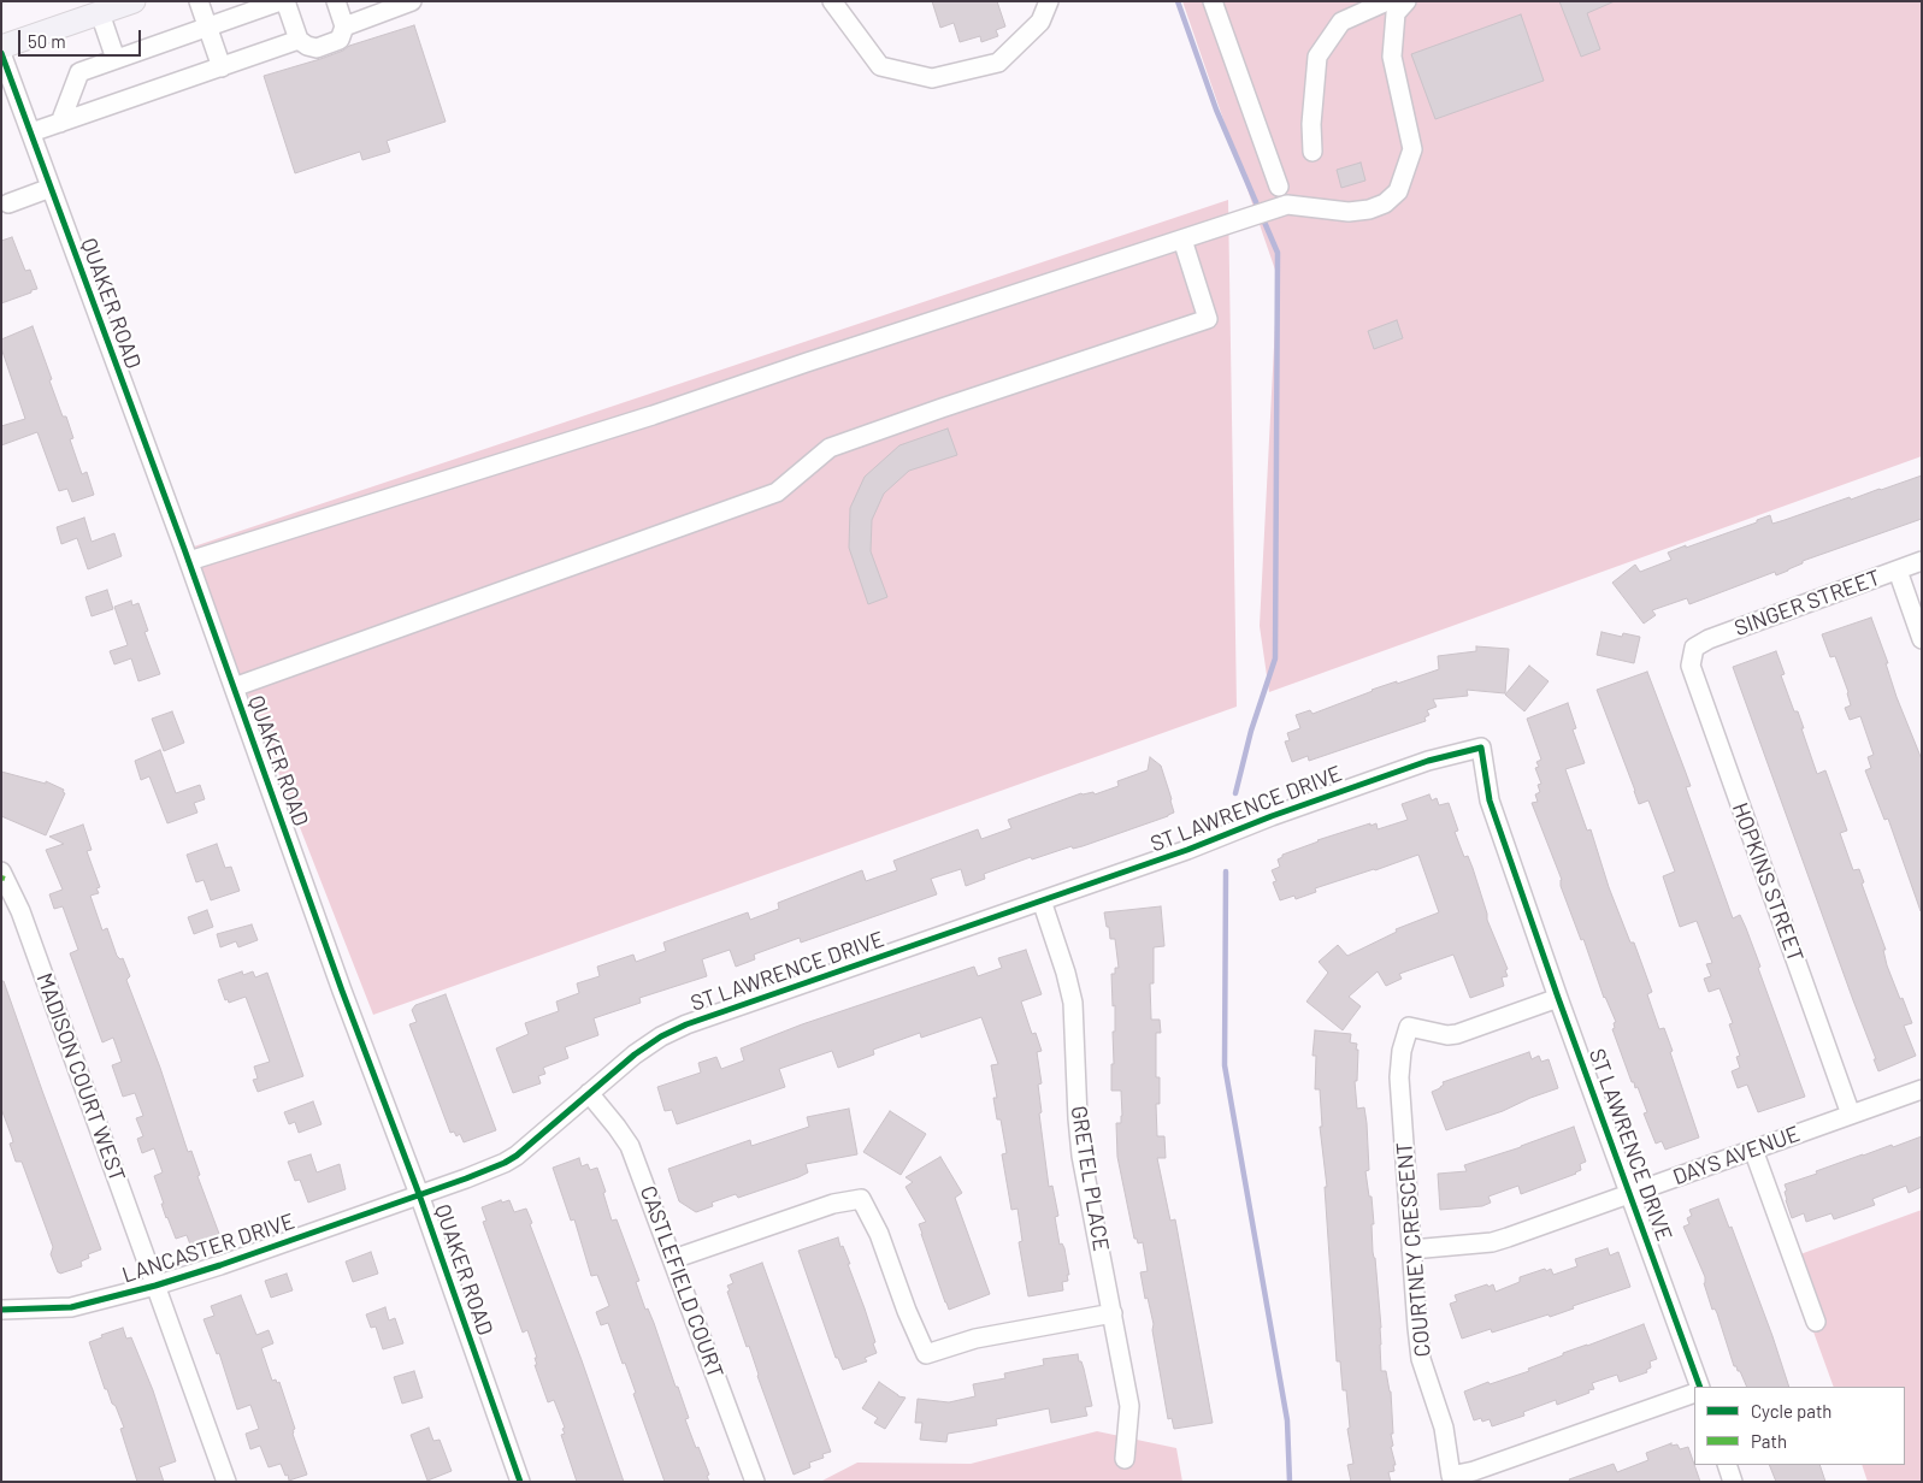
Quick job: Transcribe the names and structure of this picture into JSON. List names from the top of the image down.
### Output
{
  "streets": {
    "street": [
      "QUAKER ROAD",
      "SINGER STREET",
      "ST LAWRENCE DRIVE",
      "HOPKINS STREET",
      "MADISON COURT WEST",
      "DAYS AVENUE",
      "GRETEL PLACE",
      "LANCASTER DRIVE",
      "COURTNEY CRESCENT",
      "CASTLEFIELD COURT"
    ]
  },
  "crossings": [
    ["QUAKER ROAD", "ST LAWRENCE DRIVE"],
    ["QUAKER ROAD", "LANCASTER DRIVE"],
    ["SINGER STREET", "HOPKINS STREET"],
    ["ST LAWRENCE DRIVE", "DAYS AVENUE"],
    ["ST LAWRENCE DRIVE", "GRETEL PLACE"],
    ["ST LAWRENCE DRIVE", "LANCASTER DRIVE"],
    ["ST LAWRENCE DRIVE", "COURTNEY CRESCENT"],
    ["ST LAWRENCE DRIVE", "CASTLEFIELD COURT"],
    ["HOPKINS STREET", "DAYS AVENUE"],
    ["MADISON COURT WEST", "LANCASTER DRIVE"],
    ["DAYS AVENUE", "COURTNEY CRESCENT"]
  ],
  "legend": ["Cycle path", "Path"],
  "scale_bar": "50 m"
}
